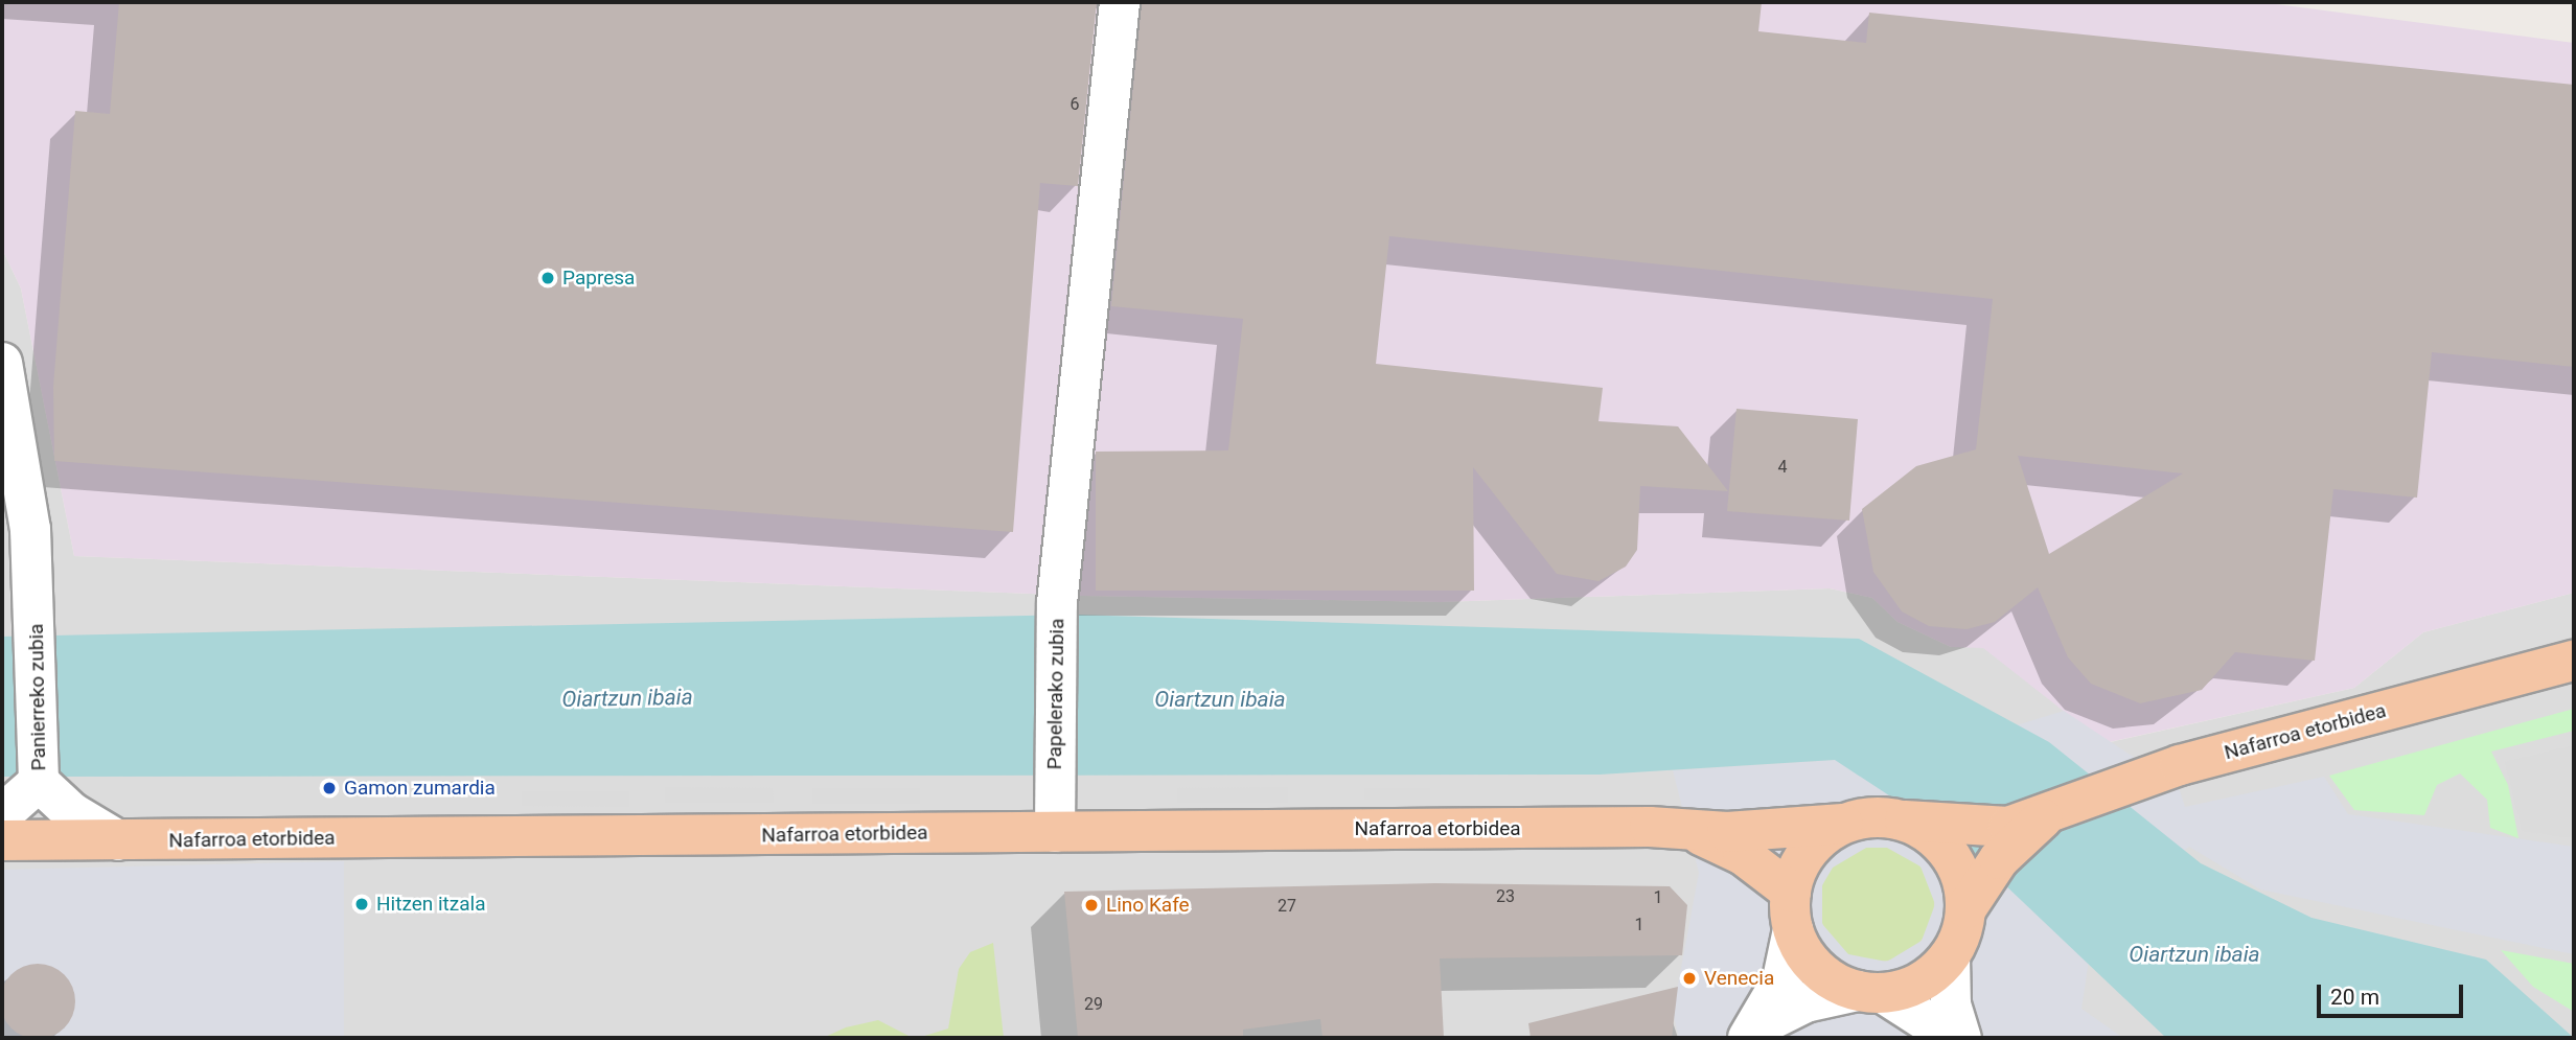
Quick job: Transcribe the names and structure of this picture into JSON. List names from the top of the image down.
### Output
{
  "streets": {
    "main road": ["Nafarroa etorbidea"],
    "street": ["Papelerako zubia", "Panierreko zubia"]
  },
  "crossings": [
    ["Papelerako zubia", "Nafarroa etorbidea"],
    ["Panierreko zubia", "Nafarroa etorbidea"]
  ],
  "water": ["Oiartzun ibaia"],
  "places": [
    "Papresa",
    "Gamon zumardia",
    "Hitzen itzala",
    "Lino Kafe",
    "Venecia"
  ],
  "house_numbers": [
    "6",
    "4",
    "23",
    "1",
    "27",
    "1",
    "29"
  ],
  "scale_bar": "20 m"
}
